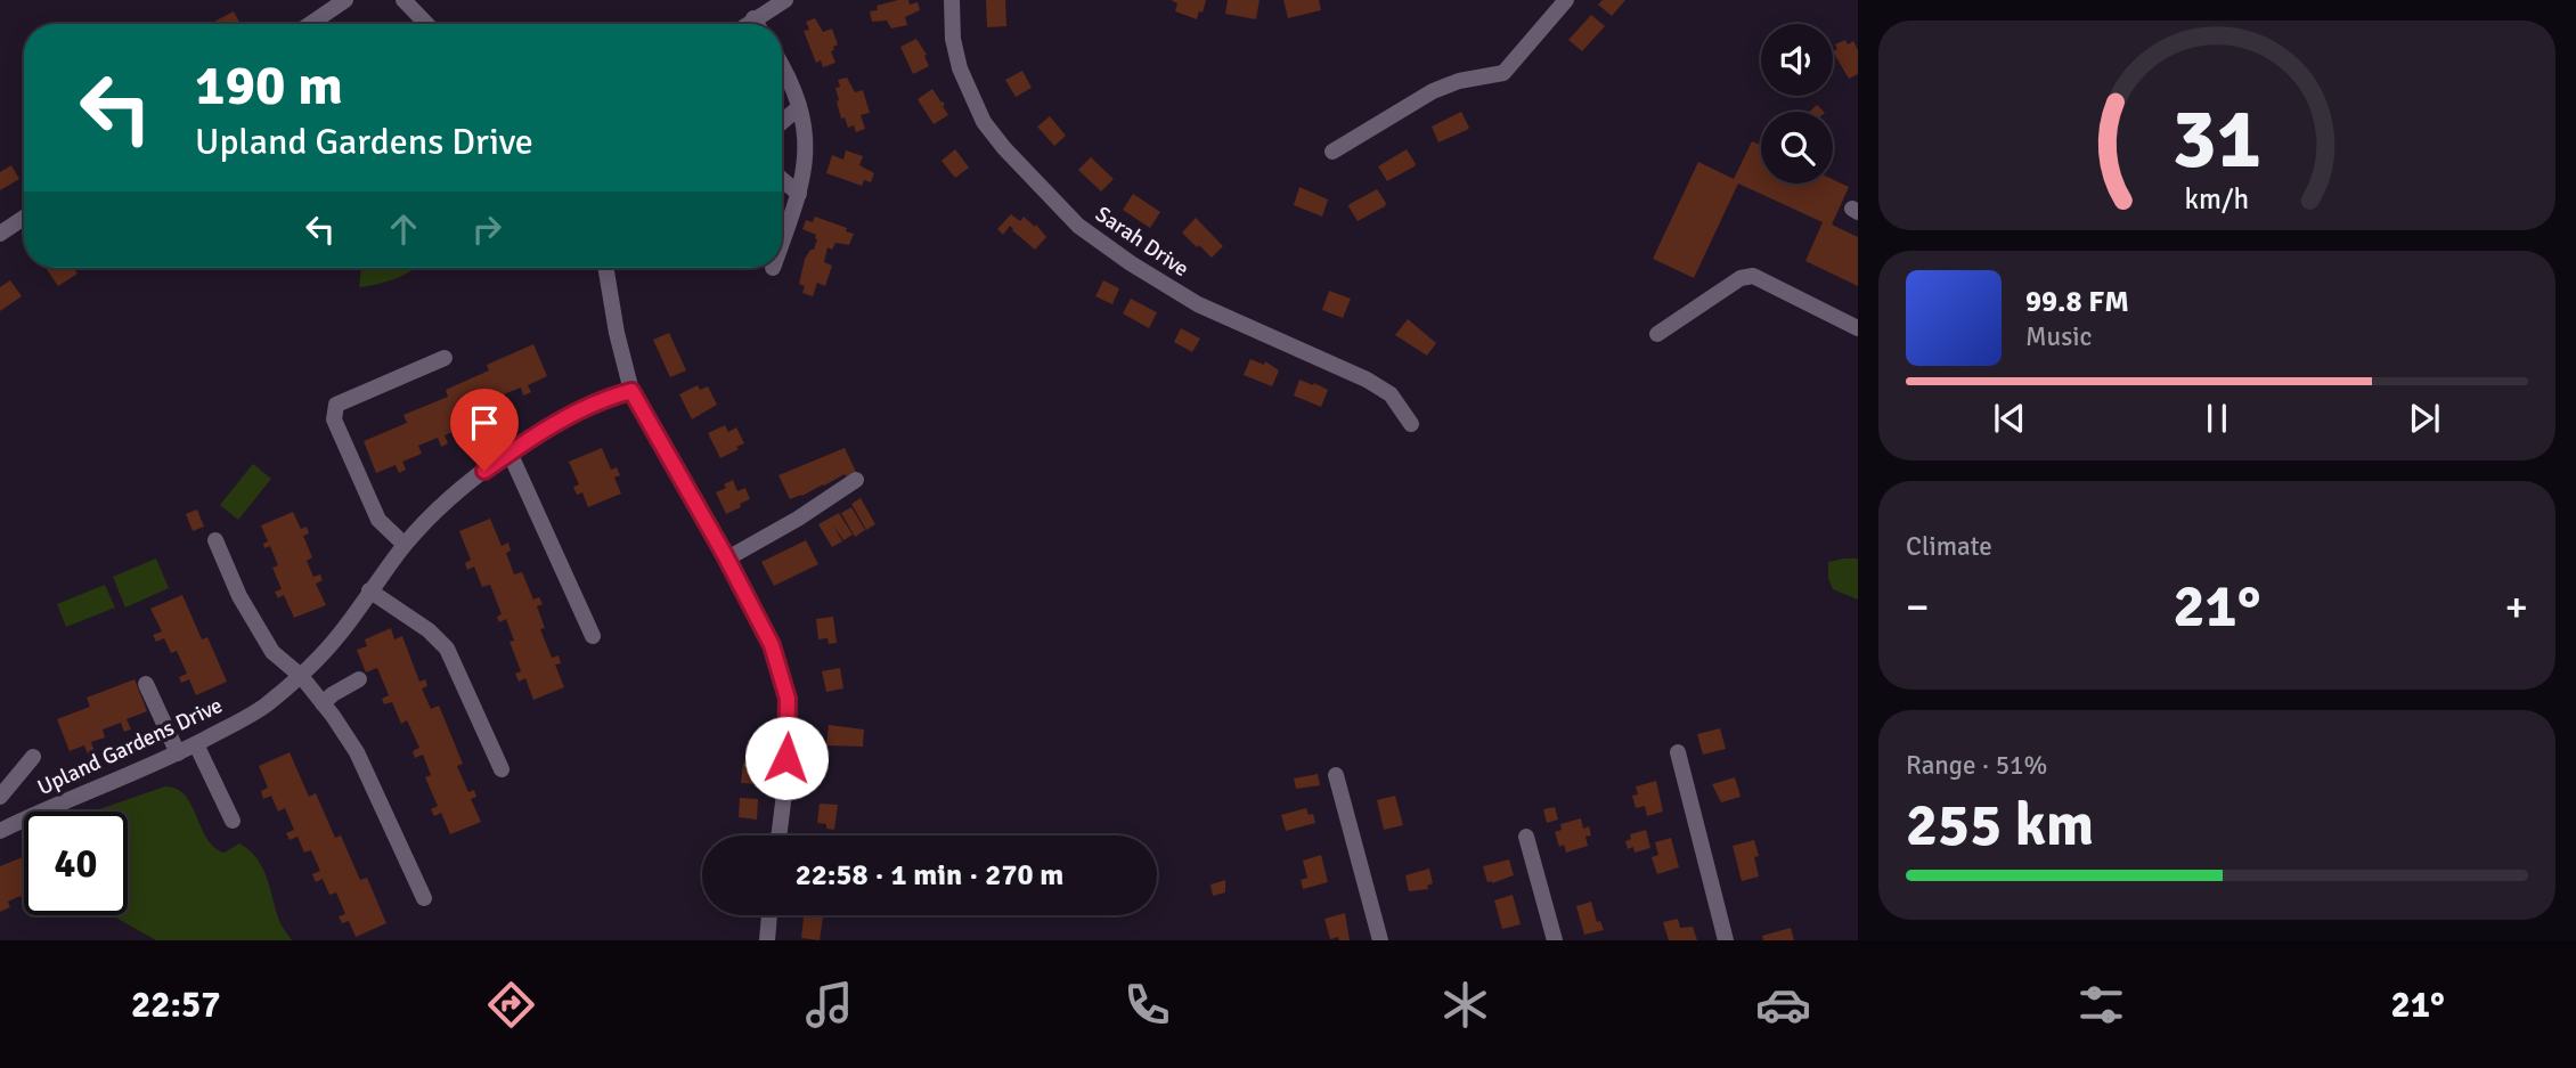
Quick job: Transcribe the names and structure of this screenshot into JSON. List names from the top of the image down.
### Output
{
  "streets": {
    "street": ["Sarah Drive", "Upland Gardens Drive"]
  },
  "page": {
    "turn": ["190 m", "Upland Gardens Drive"],
    "song": ["99.8 FM", "Music"],
    "tile": [
      "Climate",
      ["Range · 51%", "255 km"]
    ],
    "heat": ["−", "21°", "+"],
    "limit": "40",
    "trip": "22:58 · 1 min · 270 m",
    "tabs": ["22:57", "21°"],
    "gauge": ["31", "km/h"]
  }
}
